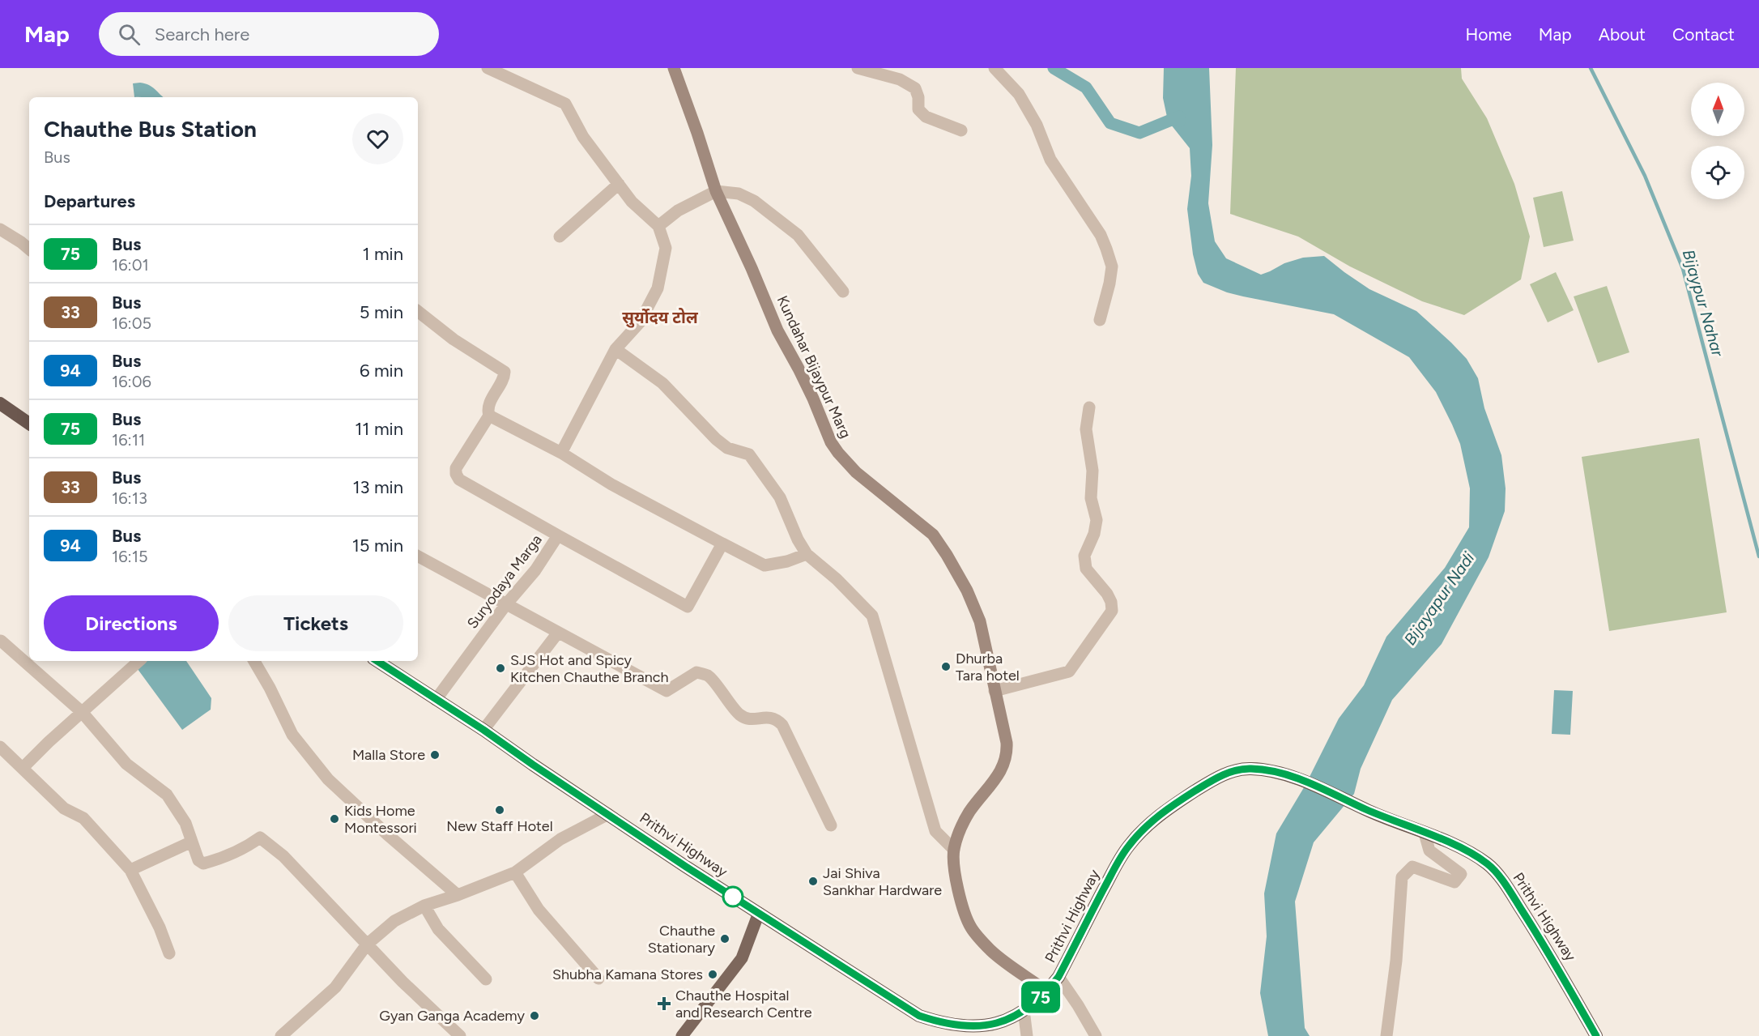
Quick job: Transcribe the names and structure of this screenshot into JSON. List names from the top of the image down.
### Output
{
  "streets": {
    "highway": ["Prithvi Highway"],
    "main road": ["Kundahar Bijaypur Marg"],
    "street": ["Suryodaya Marga"]
  },
  "crossings": [
    ["Kundahar Bijaypur Marg", "Prithvi Highway"],
    ["Suryodaya Marga", "Prithvi Highway"]
  ],
  "districts": ["सुर्योदय टोल"],
  "water": ["Bijaypur Nahar", "Bijayapur Nadi"],
  "places": {
    "other": [
      "Dhurba Tara hotel",
      "SJS Hot and Spicy Kitchen Chauthe Branch",
      "Malla Store",
      "New Staff Hotel",
      "Kids Home Montessori",
      "Jai Shiva Sankhar Hardware",
      "Chauthe Stationary",
      "Shubha Kamana Stores",
      "Gyan Ganga Academy"
    ],
    "health": ["Chauthe Hospital and Research Centre"]
  },
  "lines": ["bus line 75"],
  "north": "top",
  "page": {
    "header": "Map",
    "search": "Search here",
    "nav": [
      "Home",
      "Map",
      "About",
      "Contact"
    ],
    "on_map": "75",
    "heading": [
      ["Chauthe Bus Station", "Bus"],
      "Departures"
    ],
    "list": [
      {
        "mark": "75",
        "name": "Bus",
        "note": "16:01",
        "value": "1 min"
      },
      {
        "mark": "33",
        "name": "Bus",
        "note": "16:05",
        "value": "5 min"
      },
      {
        "mark": "94",
        "name": "Bus",
        "note": "16:06",
        "value": "6 min"
      },
      {
        "mark": "75",
        "name": "Bus",
        "note": "16:11",
        "value": "11 min"
      },
      {
        "mark": "33",
        "name": "Bus",
        "note": "16:13",
        "value": "13 min"
      },
      {
        "mark": "94",
        "name": "Bus",
        "note": "16:15",
        "value": "15 min"
      }
    ],
    "buttons": ["Directions", "Tickets"]
  }
}
